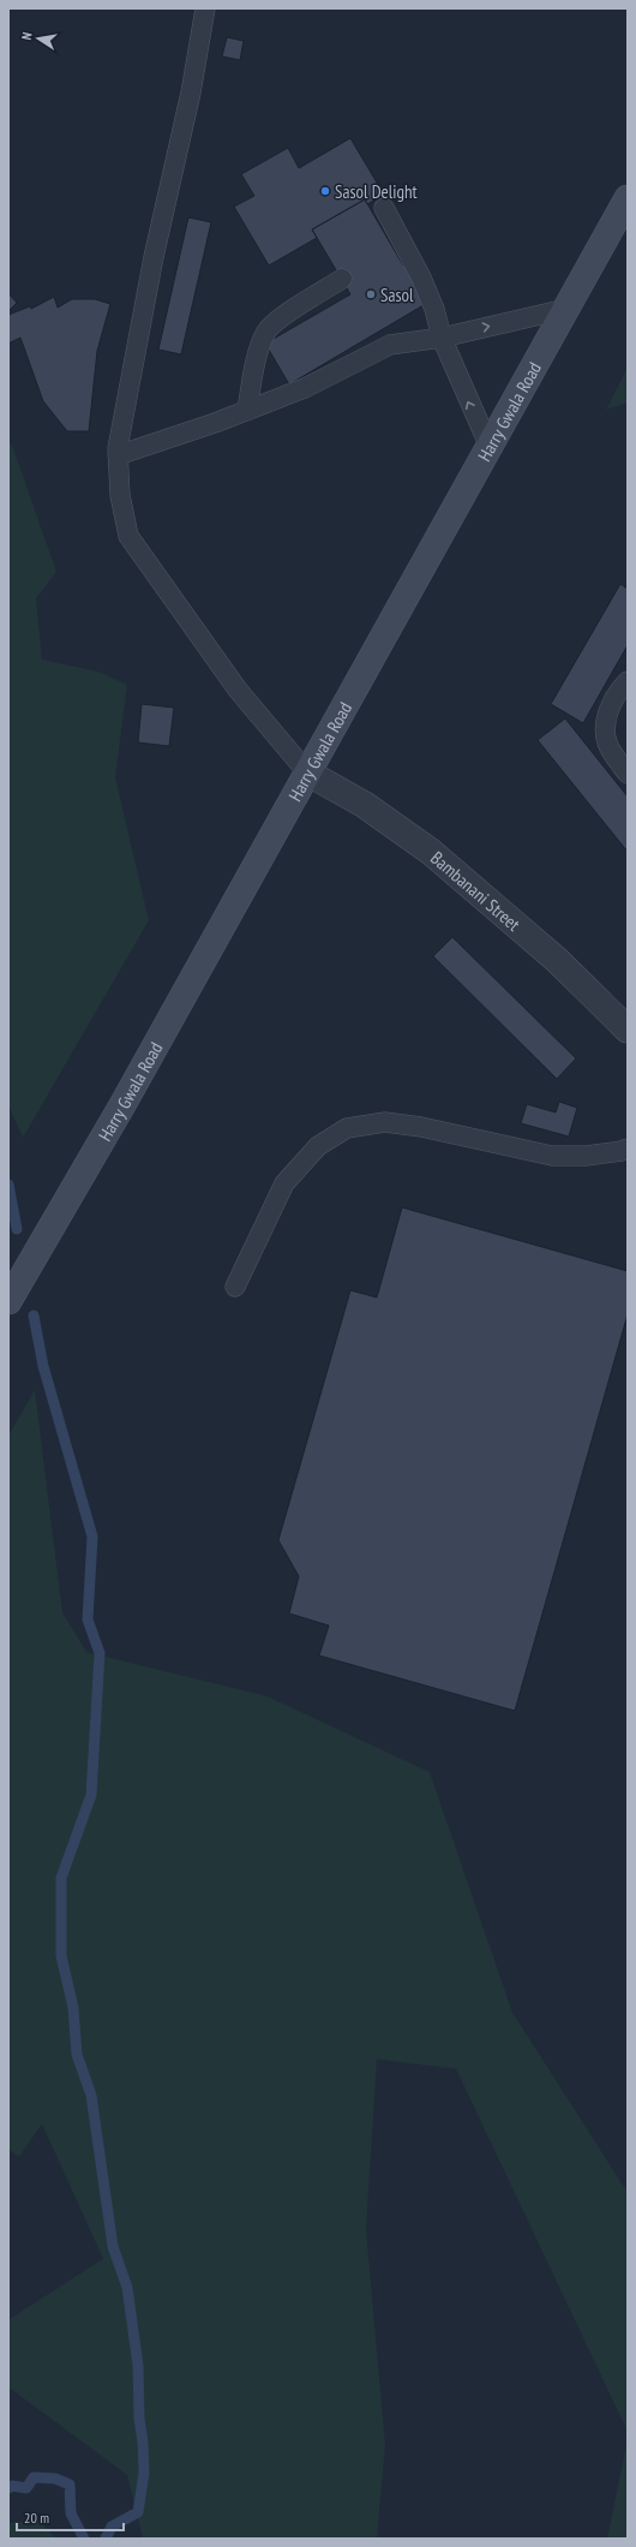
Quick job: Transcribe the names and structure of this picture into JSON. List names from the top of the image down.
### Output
{
  "streets": {
    "main road": ["Harry Gwala Road"],
    "street": ["Bambanani Street"]
  },
  "crossings": [
    ["Harry Gwala Road", "Bambanani Street"]
  ],
  "places": ["Sasol Delight", "Sasol"],
  "scale_bar": "20 m",
  "north": "left"
}
